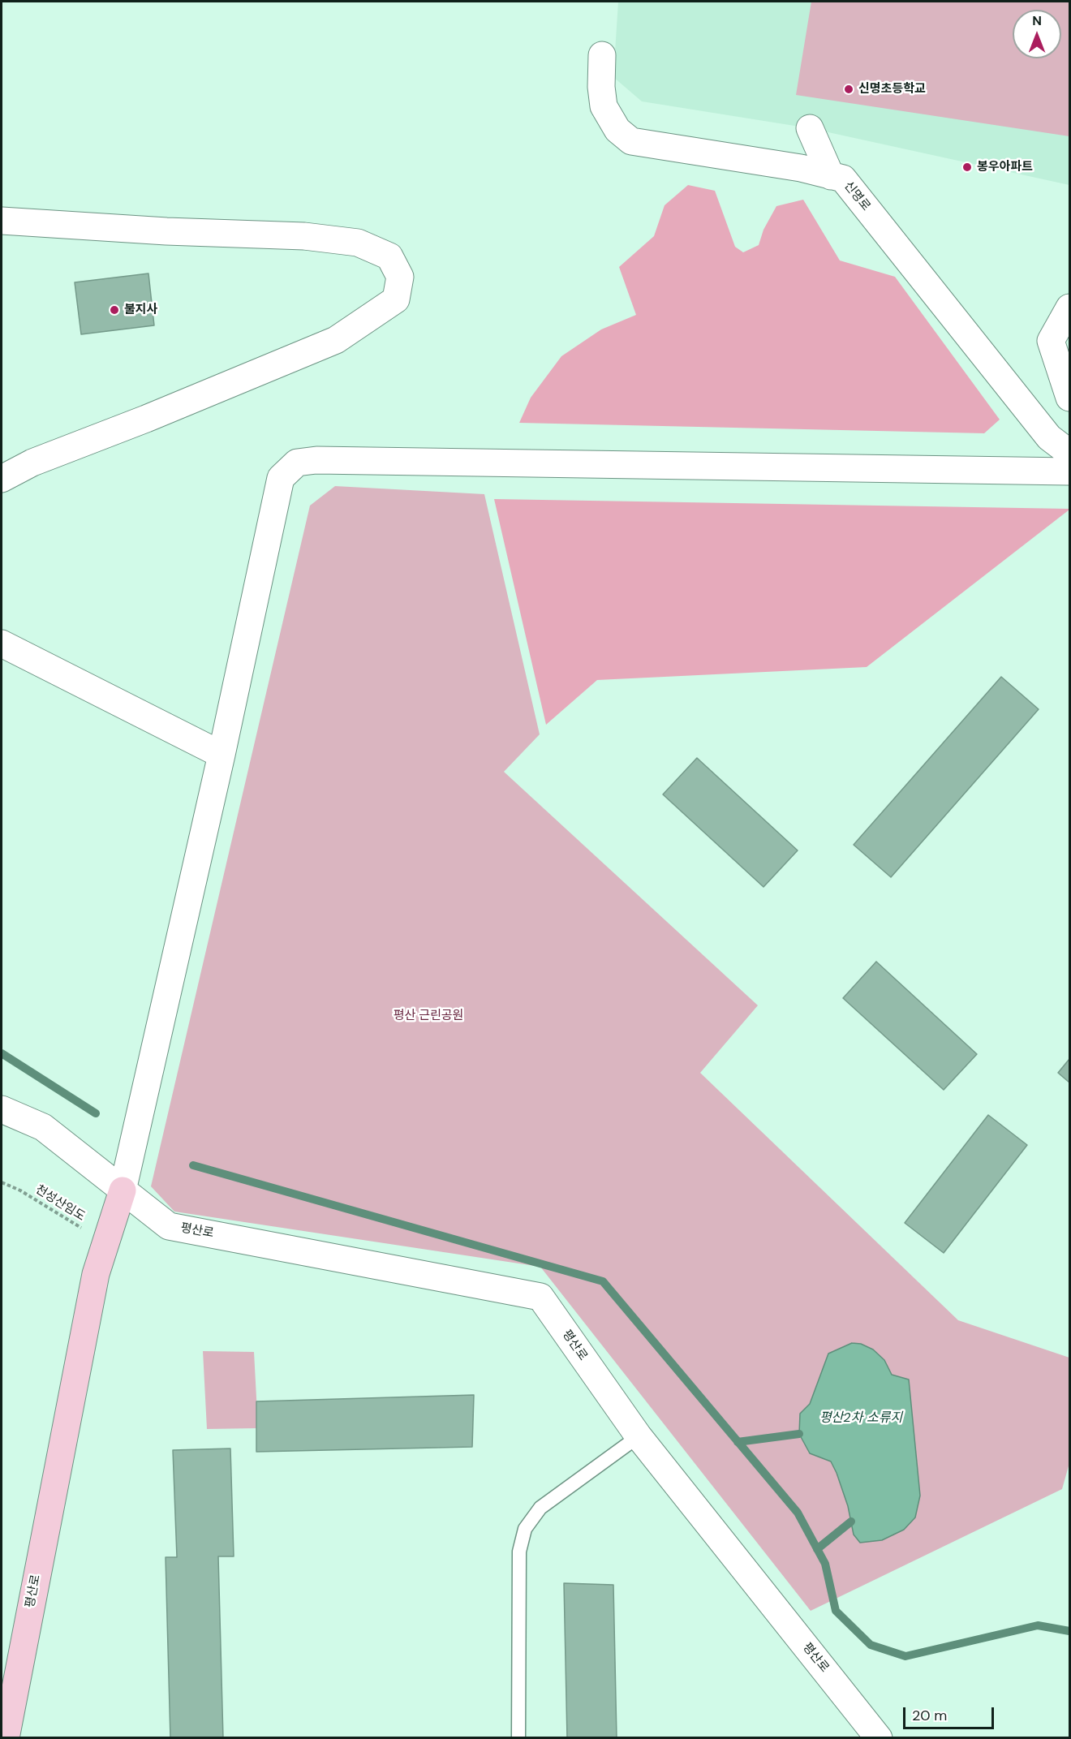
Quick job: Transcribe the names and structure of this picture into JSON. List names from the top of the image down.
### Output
{
  "streets": {
    "street": ["신명로", "평산로"],
    "path": ["천성산임도"]
  },
  "crossings": [
    ["천성산임도", "평산로"]
  ],
  "water": ["평산2차 소류지"],
  "parks": ["평산 근린공원"],
  "places": ["신명초등학교", "봉우아파트", "불지사"],
  "scale_bar": "20 m",
  "north": "top"
}
